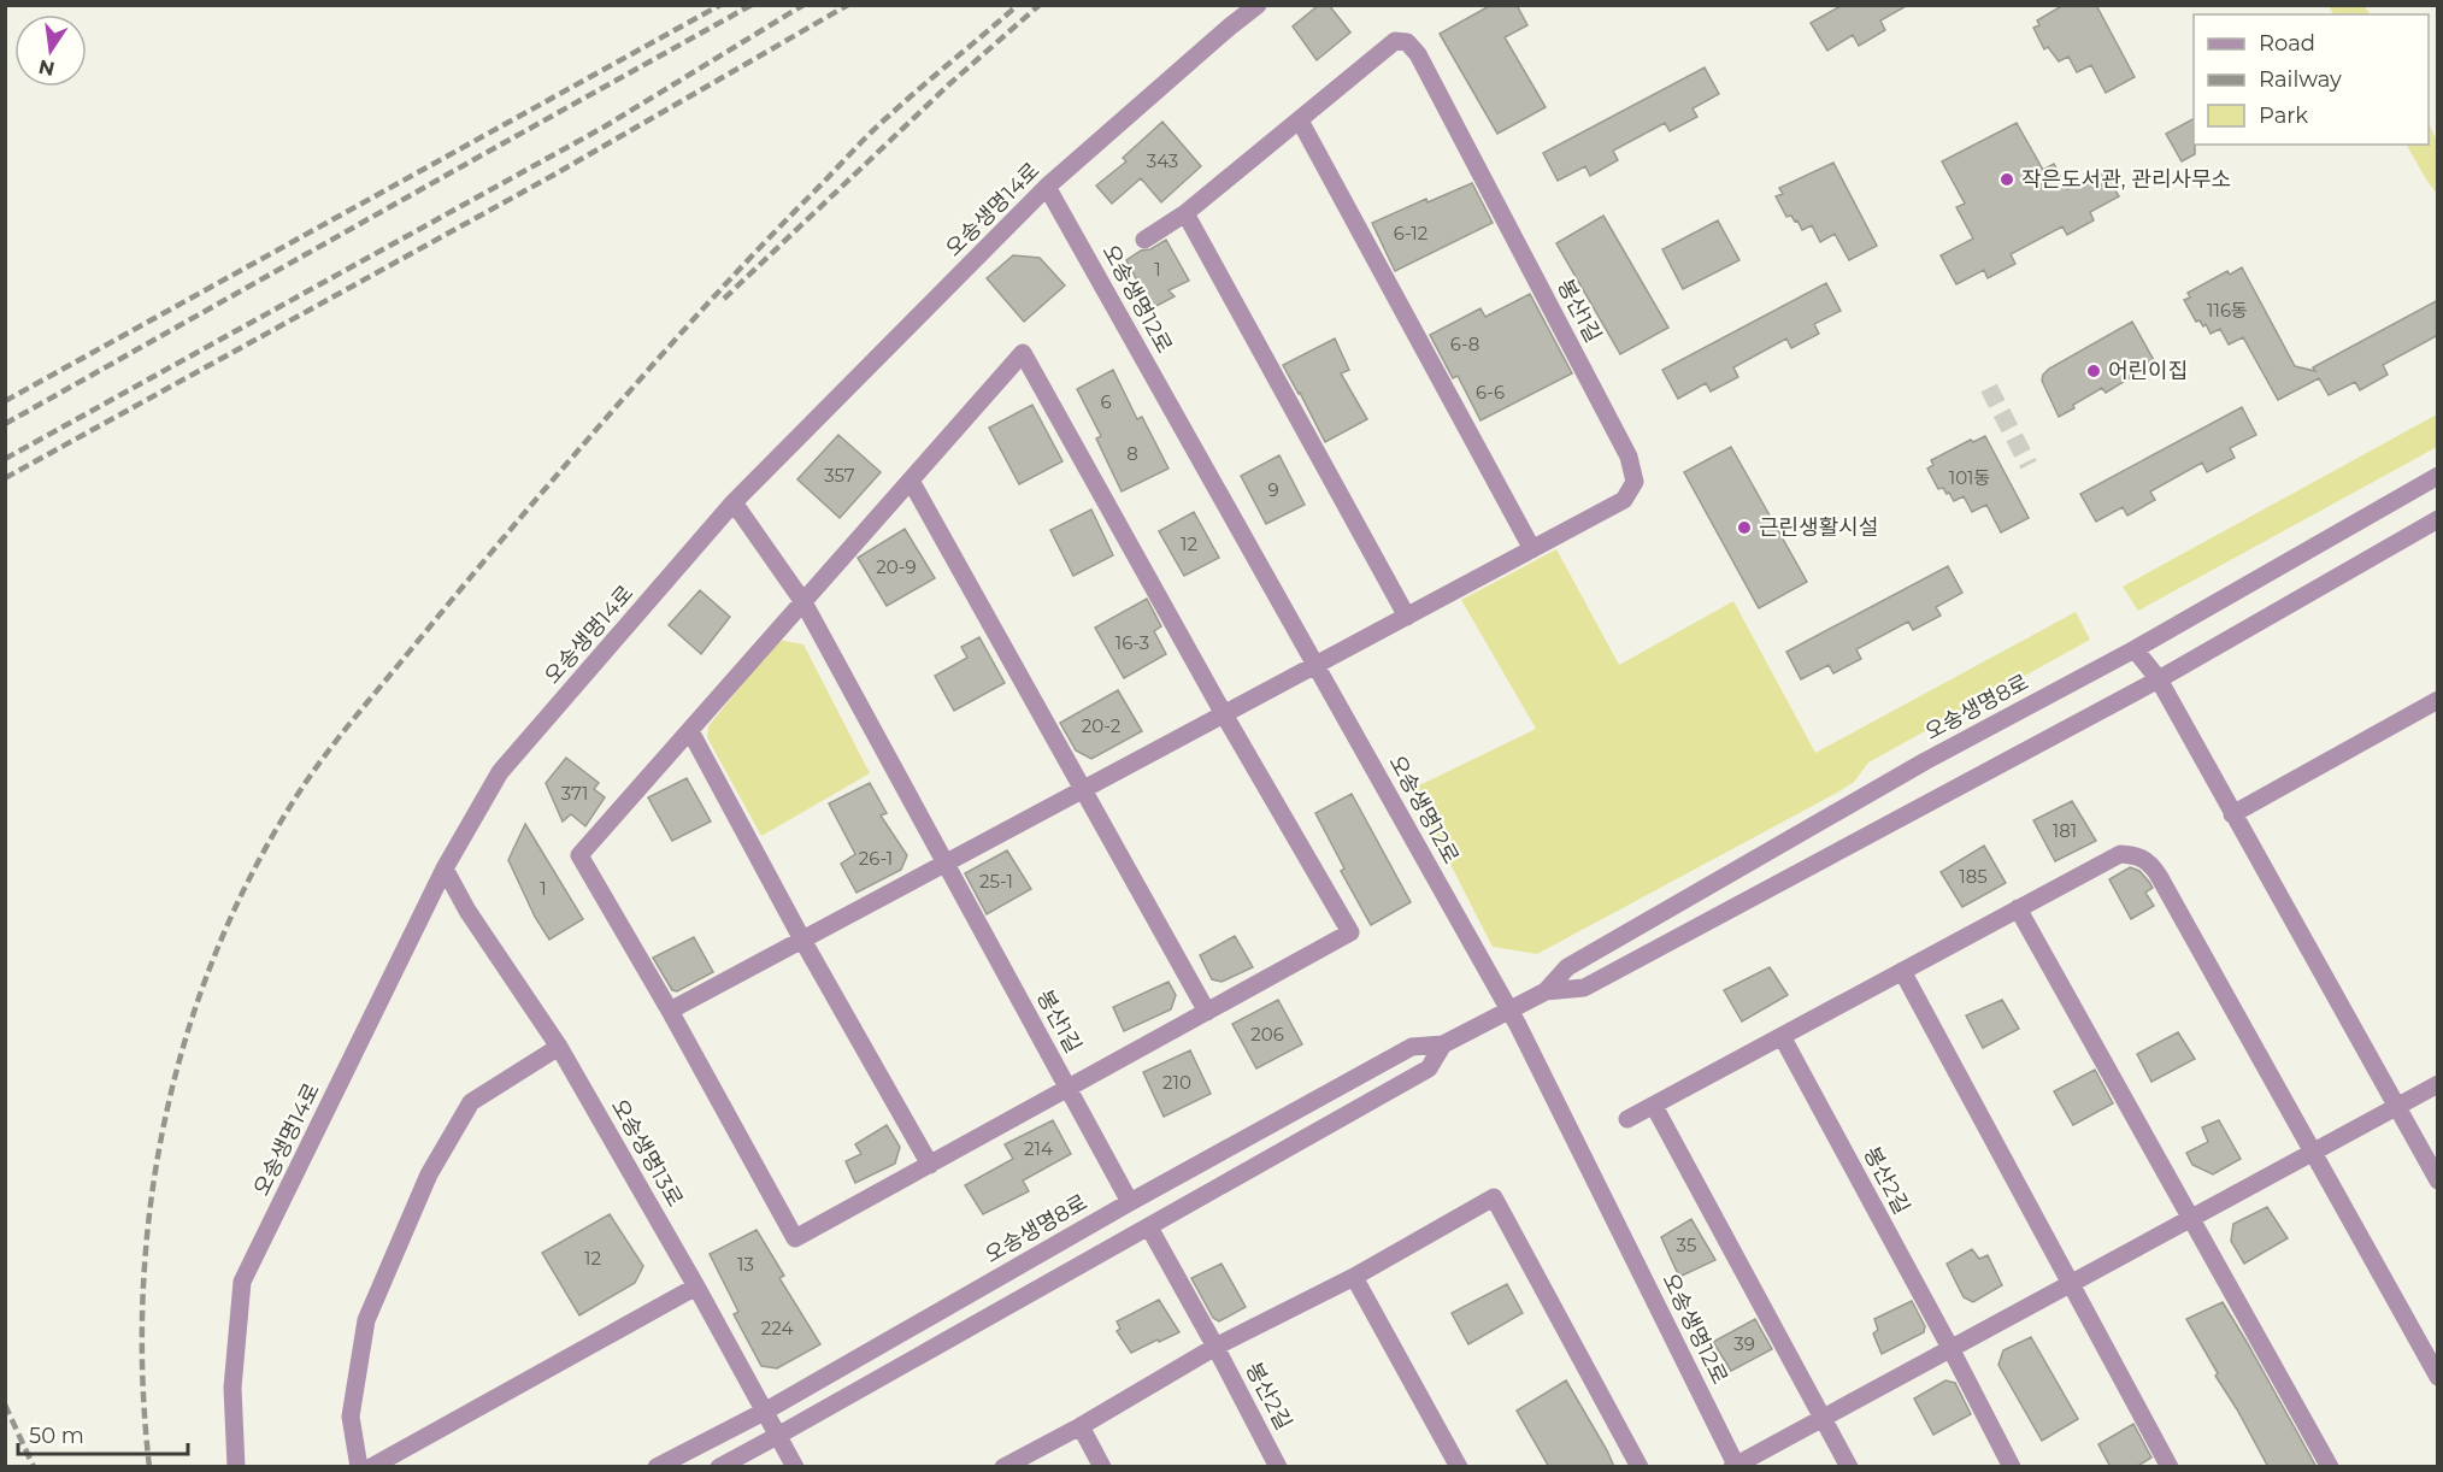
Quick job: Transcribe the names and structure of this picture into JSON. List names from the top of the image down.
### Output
{
  "streets": {
    "street": [
      "오송생명14로",
      "오송생명12로",
      "봉산1길",
      "오송생명8로",
      "오송생명13로",
      "봉산2길"
    ]
  },
  "crossings": [
    ["오송생명14로", "오송생명12로"],
    ["오송생명14로", "봉산1길"],
    ["오송생명14로", "오송생명13로"],
    ["오송생명12로", "봉산1길"],
    ["오송생명12로", "오송생명8로"],
    ["봉산1길", "오송생명8로"],
    ["오송생명8로", "오송생명13로"],
    ["오송생명8로", "봉산2길"]
  ],
  "places": ["작은도서관, 관리사무소", "어린이집", "근린생활시설"],
  "house_numbers": [
    "343",
    "6-12",
    "1",
    "116동",
    "6-8",
    "6-6",
    "6",
    "8",
    "357",
    "101동",
    "9",
    "12",
    "20-9",
    "16-3",
    "20-2",
    "371",
    "181",
    "26-1",
    "185",
    "25-1",
    "1",
    "206",
    "210",
    "214",
    "35",
    "12",
    "13",
    "224",
    "39"
  ],
  "legend": ["Road", "Railway", "Park"],
  "scale_bar": "50 m",
  "north": "bottom"
}
